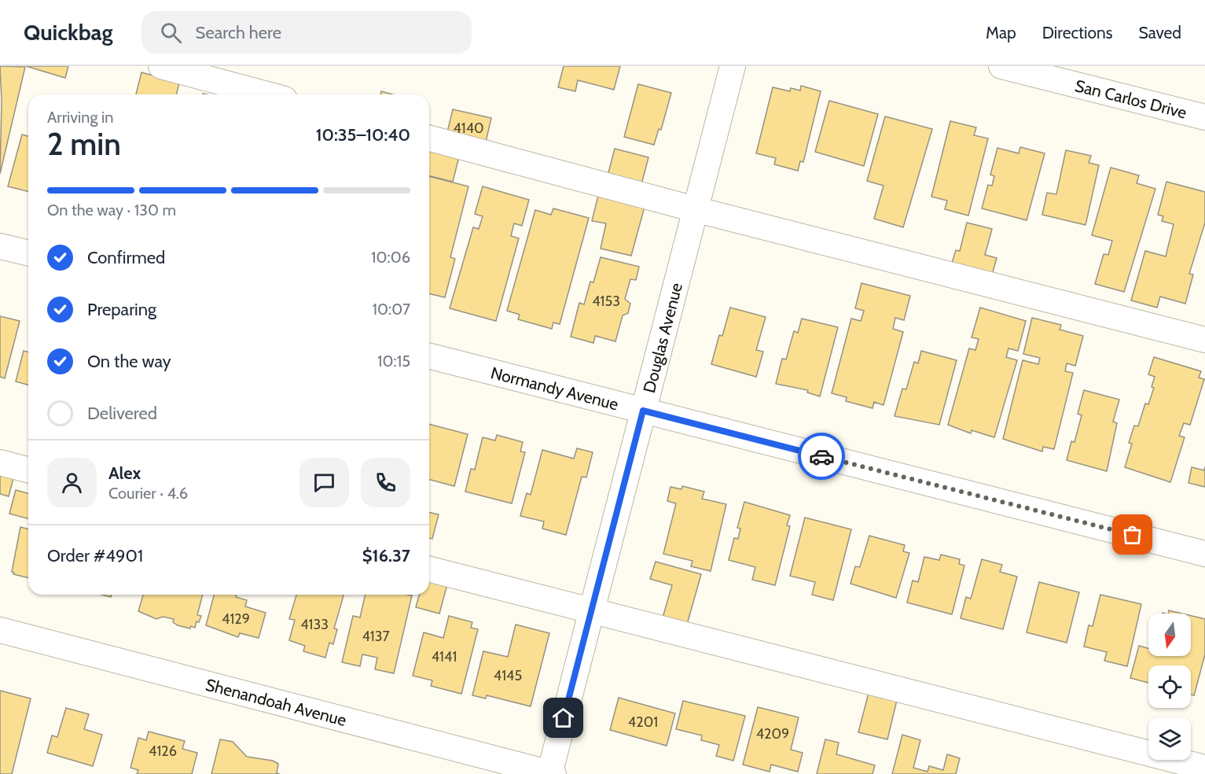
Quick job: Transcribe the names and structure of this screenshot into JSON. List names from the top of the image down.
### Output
{
  "streets": {
    "street": [
      "San Carlos Drive",
      "Douglas Avenue",
      "Normandy Avenue",
      "Shenandoah Avenue"
    ]
  },
  "crossings": [
    ["Douglas Avenue", "Normandy Avenue"],
    ["Douglas Avenue", "Shenandoah Avenue"]
  ],
  "house_numbers": [
    "4140",
    "4153",
    "4129",
    "4133",
    "4137",
    "4141",
    "4145",
    "4201",
    "4209",
    "4126"
  ],
  "north": "bottom",
  "page": {
    "header": "Quickbag",
    "search": "Search here",
    "nav": ["Map", "Directions", "Saved"],
    "heading": ["2 min", "Arriving in", "10:35–10:40"],
    "panel": [
      "Alex",
      "Courier · 4.6",
      "Order #4901",
      "$16.37"
    ],
    "bar": "On the way · 130 m",
    "list": [
      ["Confirmed", "10:06"],
      ["Preparing", "10:07"],
      ["On the way", "10:15"],
      "Delivered"
    ]
  }
}
